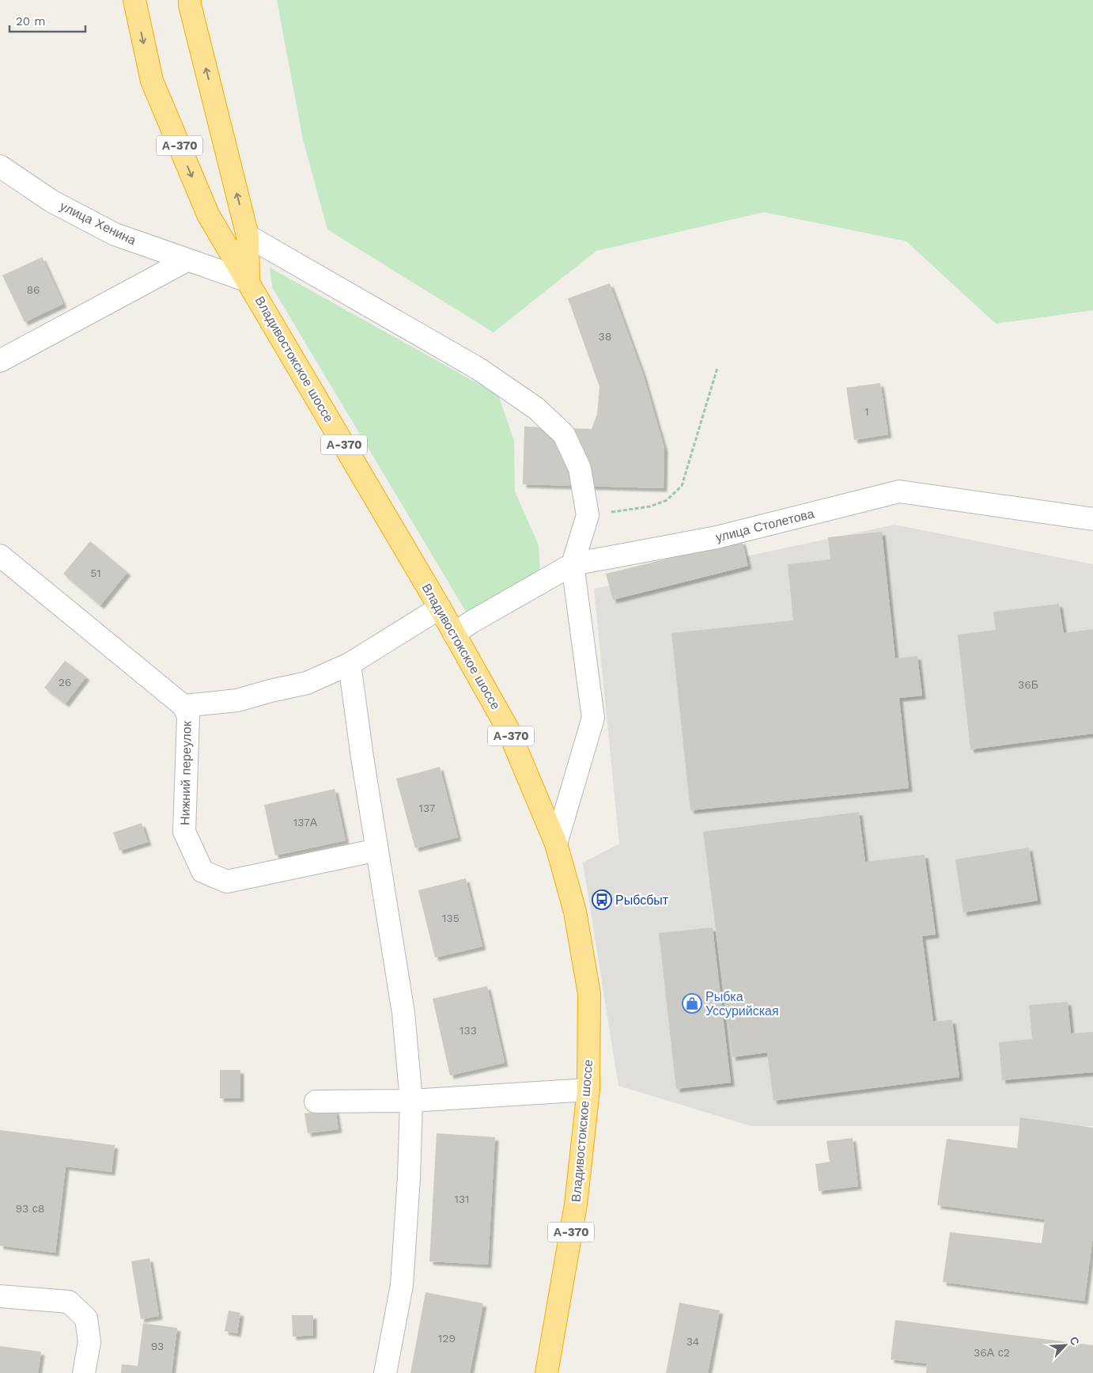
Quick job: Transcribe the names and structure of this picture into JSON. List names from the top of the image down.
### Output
{
  "streets": {
    "highway": ["А-370", "Владивостокское шоссе"],
    "street": ["улица Хенина", "улица Столетова", "Нижний переулок"]
  },
  "crossings": [
    ["улица Хенина", "Владивостокское шоссе"],
    ["Владивостокское шоссе", "улица Столетова"]
  ],
  "places": {
    "bus stop": ["Рыбсбыт"],
    "shop": ["Рыбка Уссурийская"]
  },
  "house_numbers": [
    "86",
    "38",
    "1",
    "51",
    "26",
    "36Б",
    "137",
    "137А",
    "135",
    "133",
    "131",
    "93 с8",
    "129",
    "34",
    "93",
    "36А с2"
  ],
  "scale_bar": "20 m",
  "north": "top right"
}
